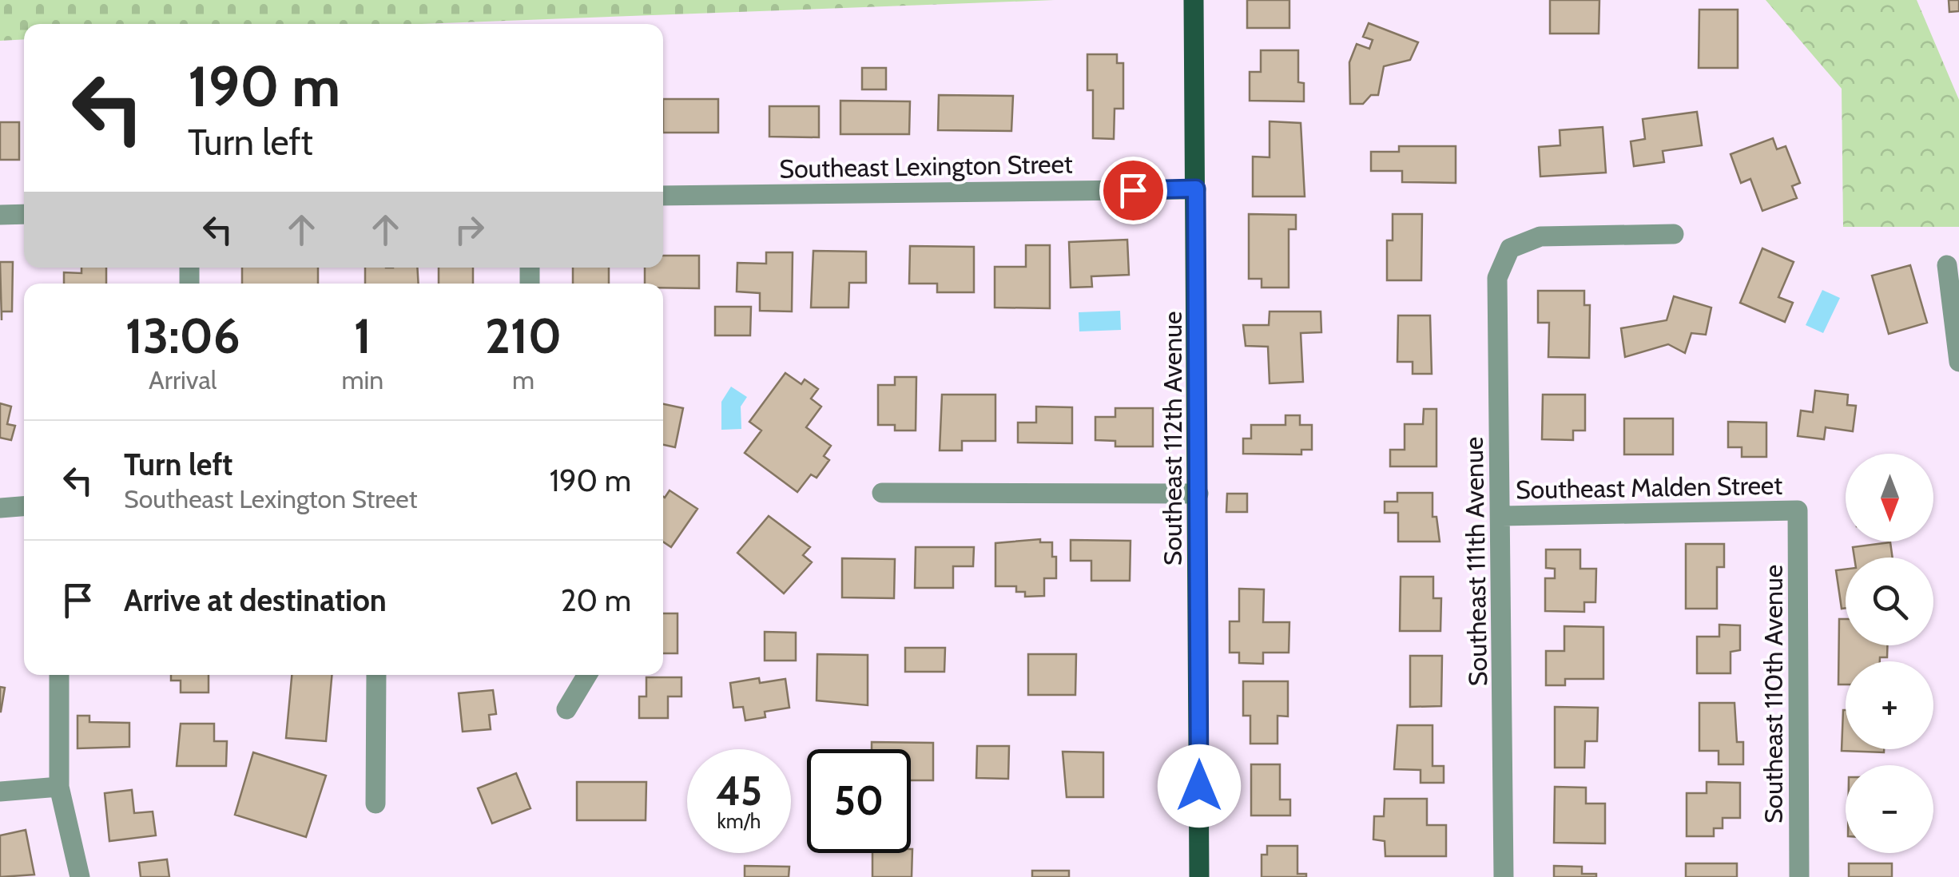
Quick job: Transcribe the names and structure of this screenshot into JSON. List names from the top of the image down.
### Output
{
  "streets": {
    "main road": ["Southeast 112th Avenue"],
    "street": [
      "Southeast Lexington Street",
      "Southeast Malden Street",
      "Southeast 111th Avenue",
      "Southeast 110th Avenue"
    ]
  },
  "crossings": [
    ["Southeast Lexington Street", "Southeast 112th Avenue"],
    ["Southeast Malden Street", "Southeast 111th Avenue"],
    ["Southeast Malden Street", "Southeast 110th Avenue"]
  ],
  "north": "bottom",
  "page": {
    "turn": ["190 m", "Turn left"],
    "eta": [
      "13:06",
      "Arrival",
      "1",
      "min",
      "210",
      "m"
    ],
    "list": [
      {
        "name": "Turn left",
        "note": "Southeast Lexington Street",
        "value": "190 m"
      },
      {
        "name": "Arrive at destination",
        "value": "20 m"
      }
    ],
    "map_buttons": ["+", "−"],
    "speed": "45 km/h",
    "limit": "50"
  }
}
